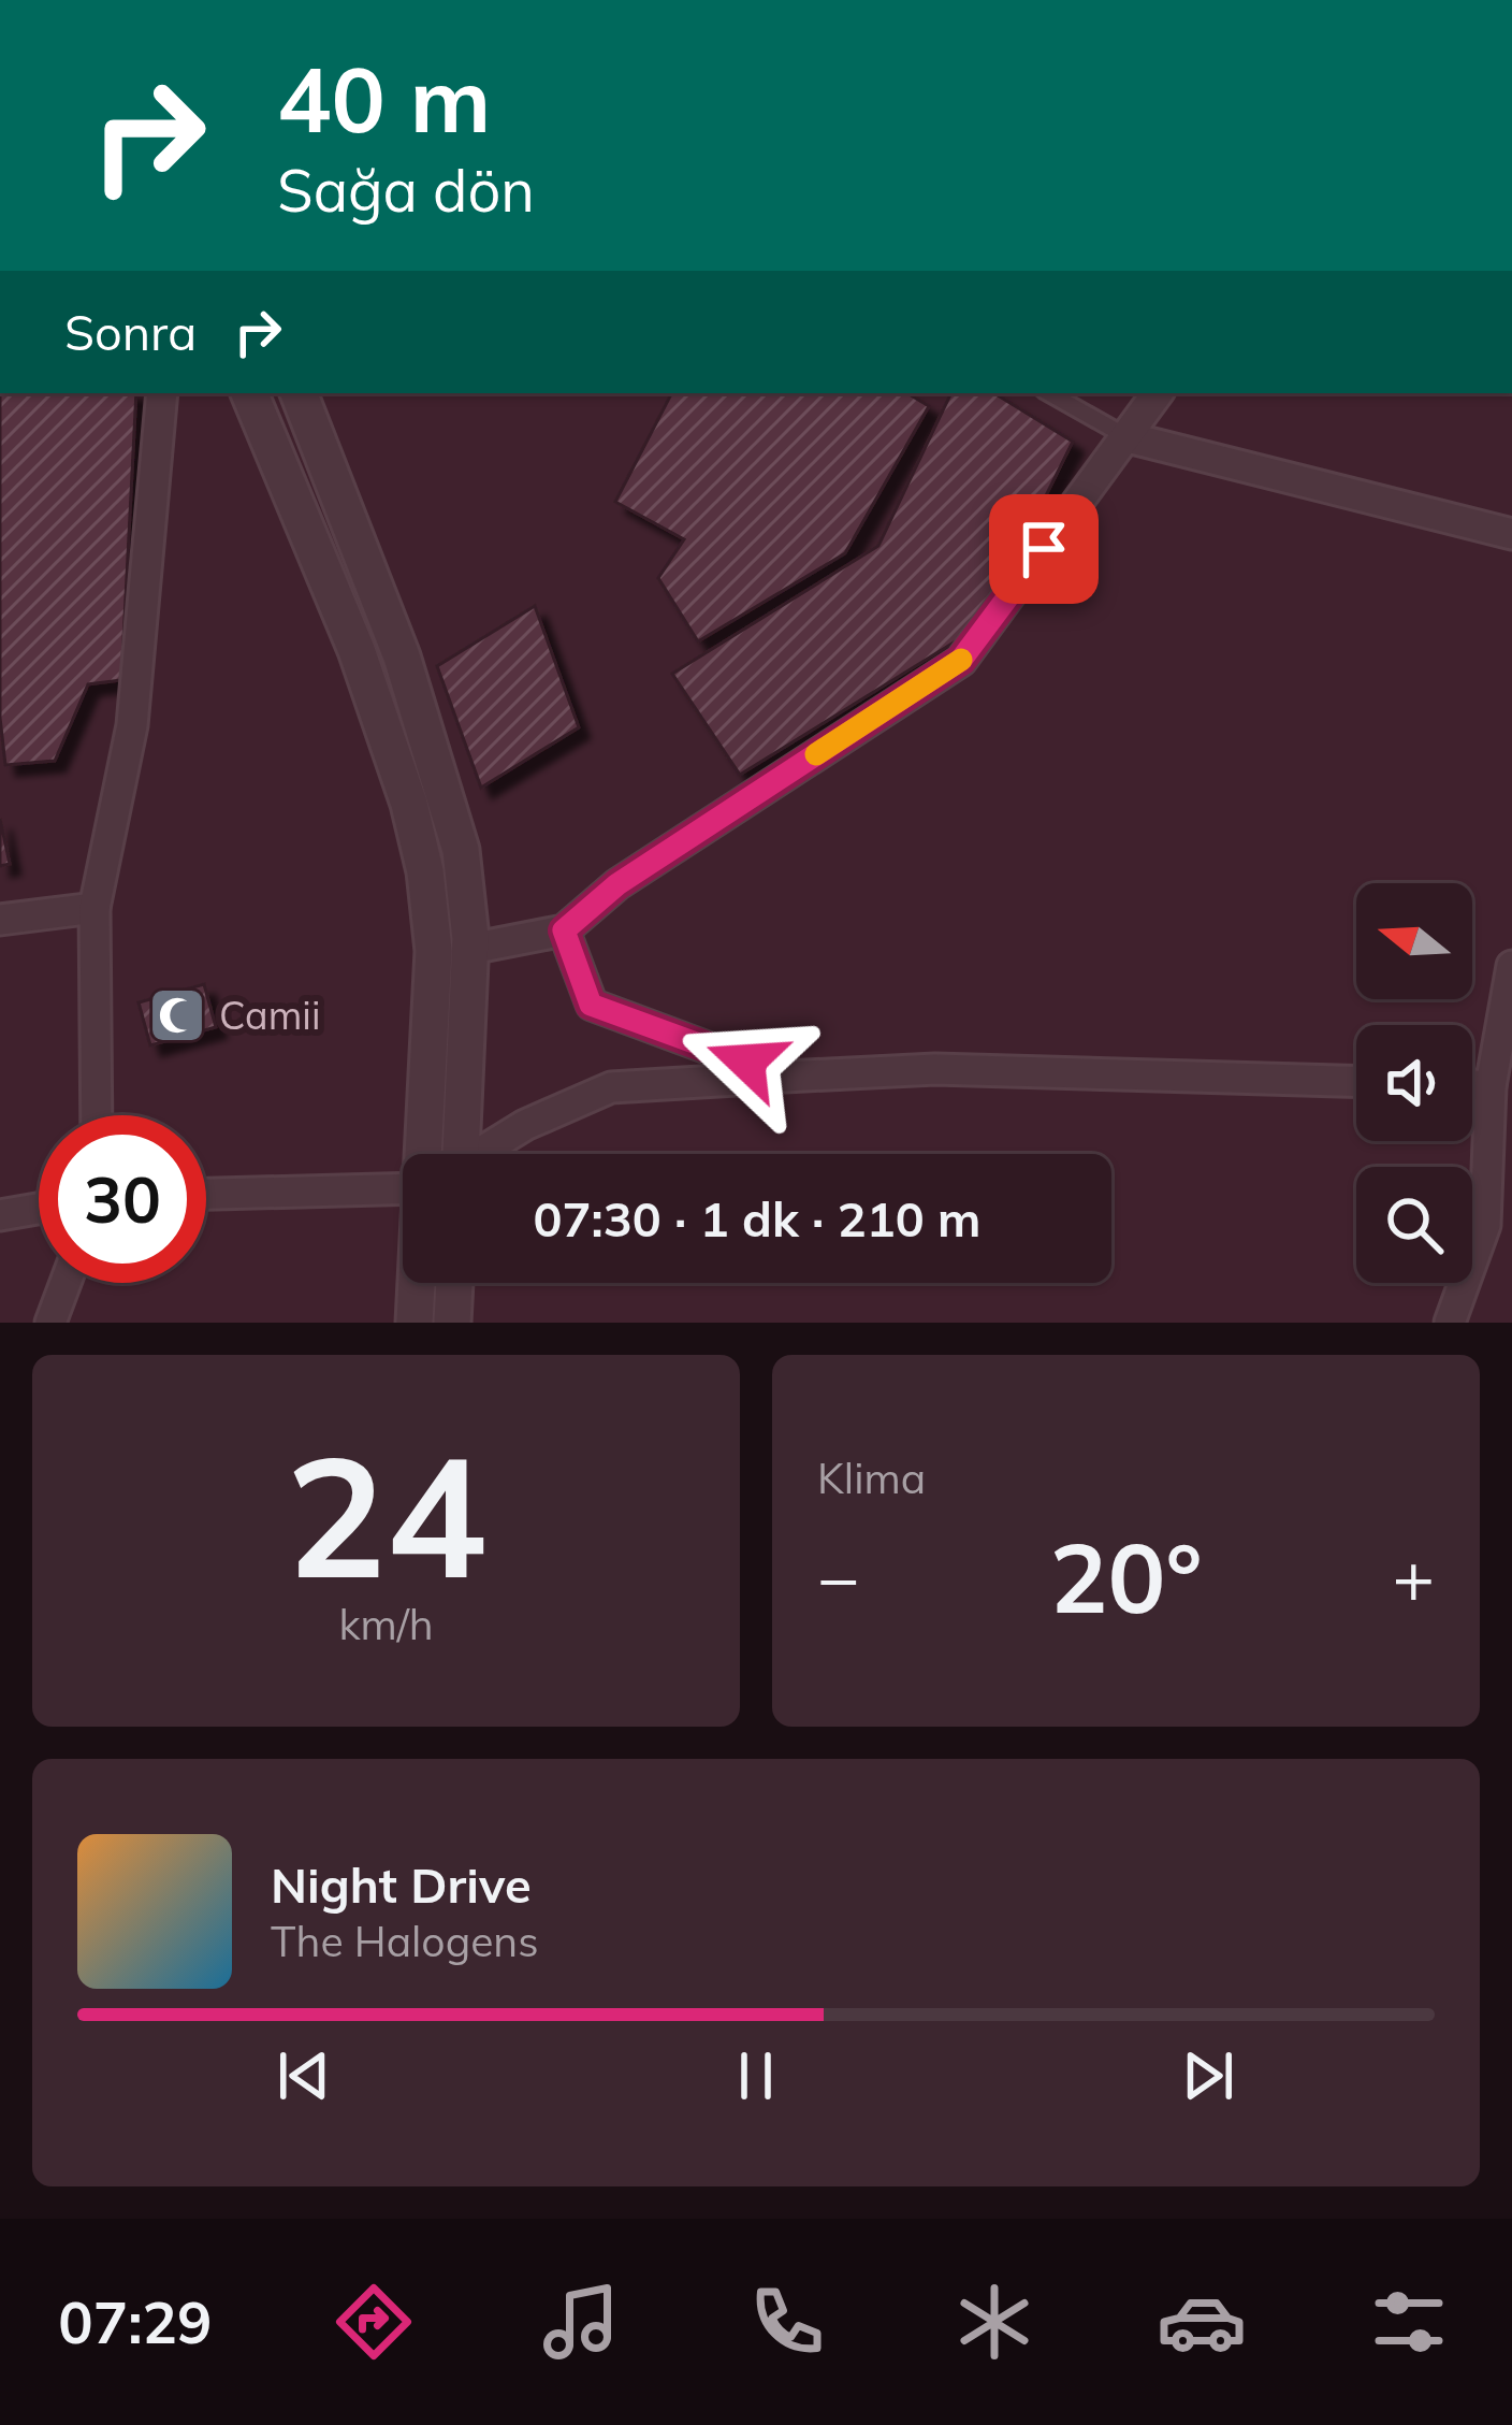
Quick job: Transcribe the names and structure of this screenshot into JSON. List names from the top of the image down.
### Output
{
  "places": {
    "mosque": ["Camii"]
  },
  "north": "left",
  "page": {
    "turn": ["40 m", "Sağa dön"],
    "then": "Sonra",
    "limit": "30",
    "trip": "07:30 · 1 dk · 210 m",
    "tile": [
      ["24", "km/h"],
      "Klima"
    ],
    "heat": ["−", "20°", "+"],
    "song": ["Night Drive", "The Halogens"],
    "tabs": "07:29"
  }
}
